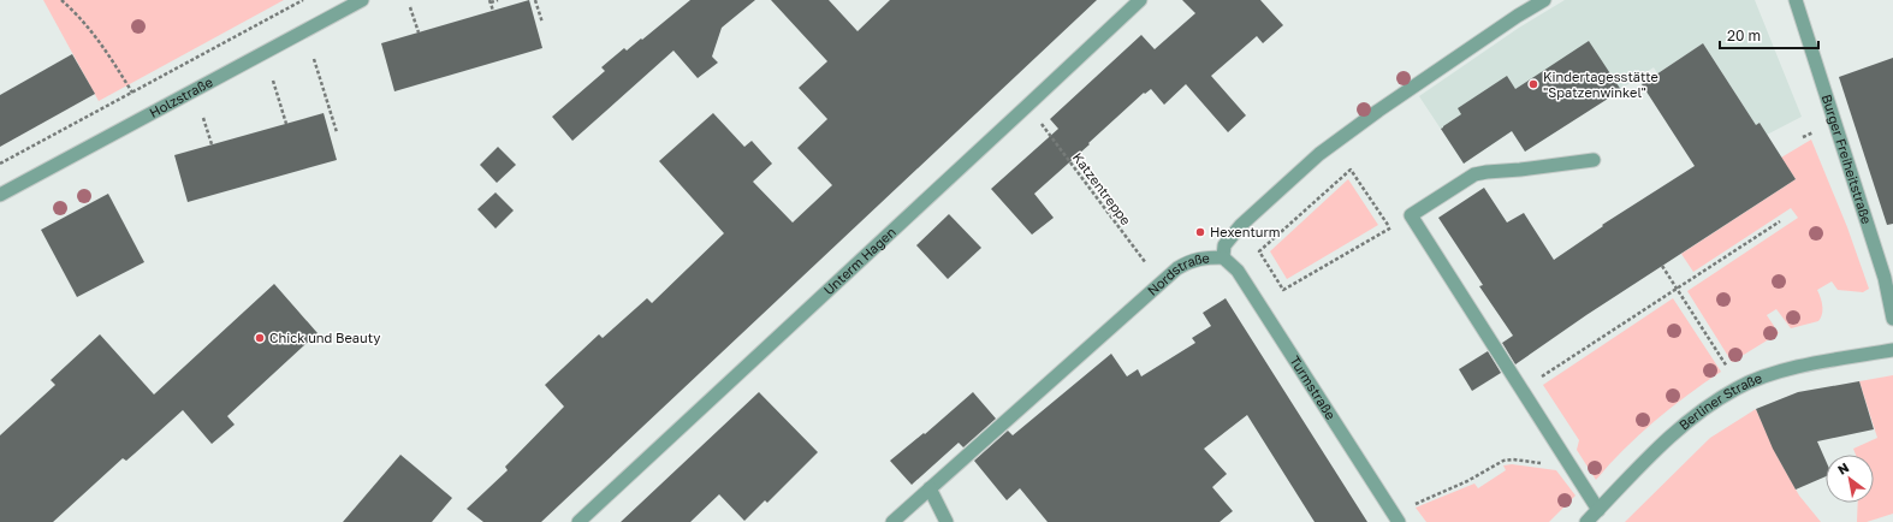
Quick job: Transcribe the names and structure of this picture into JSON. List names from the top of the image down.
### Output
{
  "streets": {
    "street": [
      "Holzstraße",
      "Burger Freiheitstraße",
      "Unterm Hagen",
      "Nordstraße",
      "Turmstraße",
      "Berliner Straße"
    ],
    "path": ["Katzentreppe"]
  },
  "crossings": [
    ["Katzentreppe", "Unterm Hagen"],
    ["Katzentreppe", "Nordstraße"],
    ["Nordstraße", "Turmstraße"]
  ],
  "places": ["Kindertagesstätte \"Spatzenwinkel\"", "Hexenturm", "Chick und Beauty"],
  "scale_bar": "20 m",
  "north": "top left"
}
